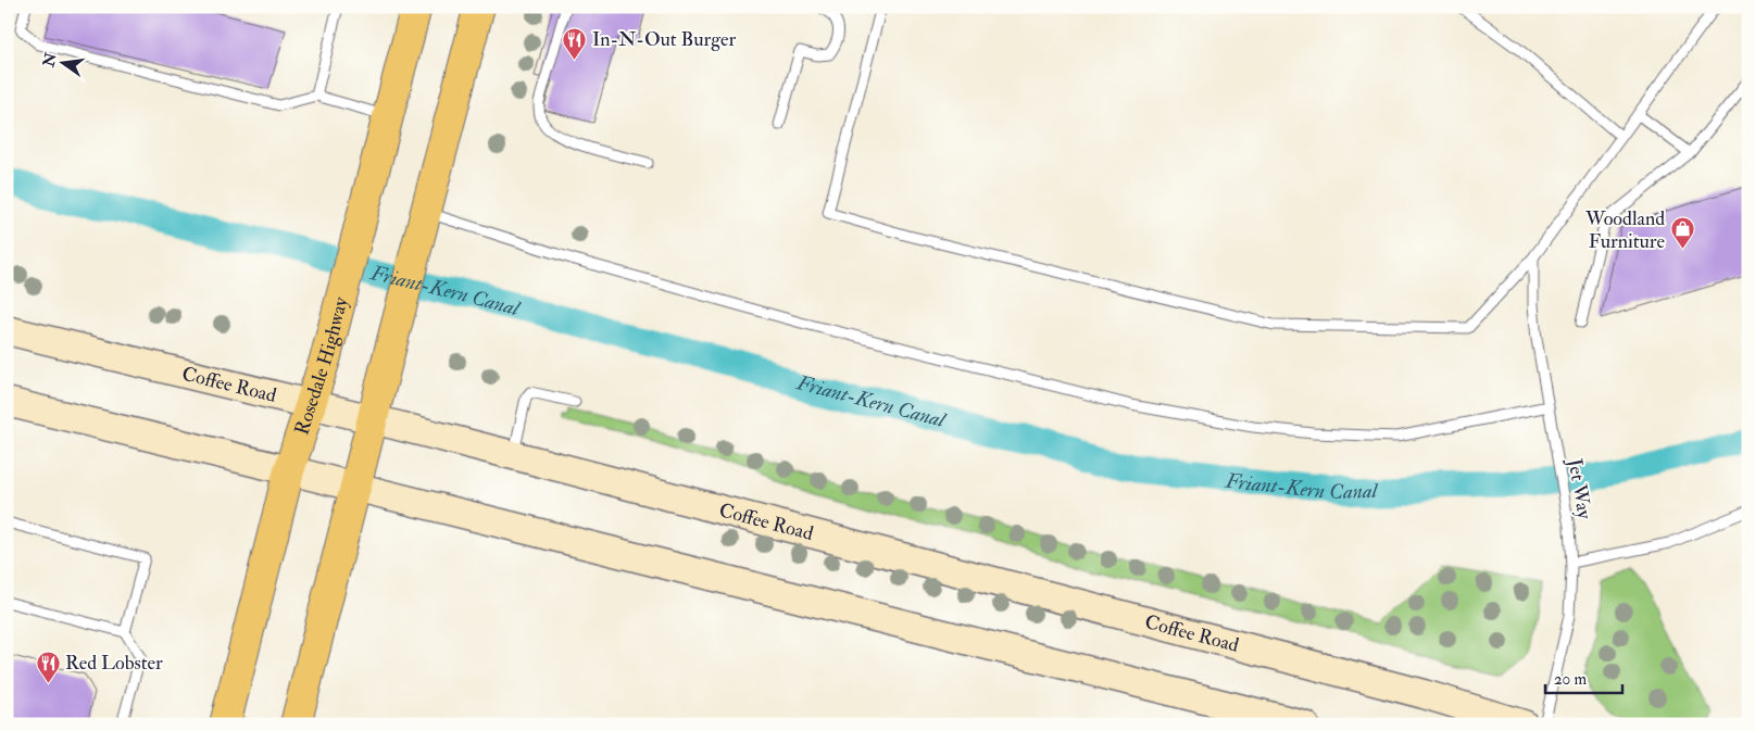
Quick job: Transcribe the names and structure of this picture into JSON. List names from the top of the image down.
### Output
{
  "streets": {
    "main road": ["Rosedale Highway", "Coffee Road"],
    "lane": ["Jet Way"]
  },
  "crossings": [
    ["Rosedale Highway", "Coffee Road"]
  ],
  "water": ["Friant-Kern Canal"],
  "places": {
    "restaurant": ["In-N-Out Burger", "Red Lobster"],
    "shop": ["Woodland Furniture"]
  },
  "scale_bar": "20 m",
  "north": "left"
}
